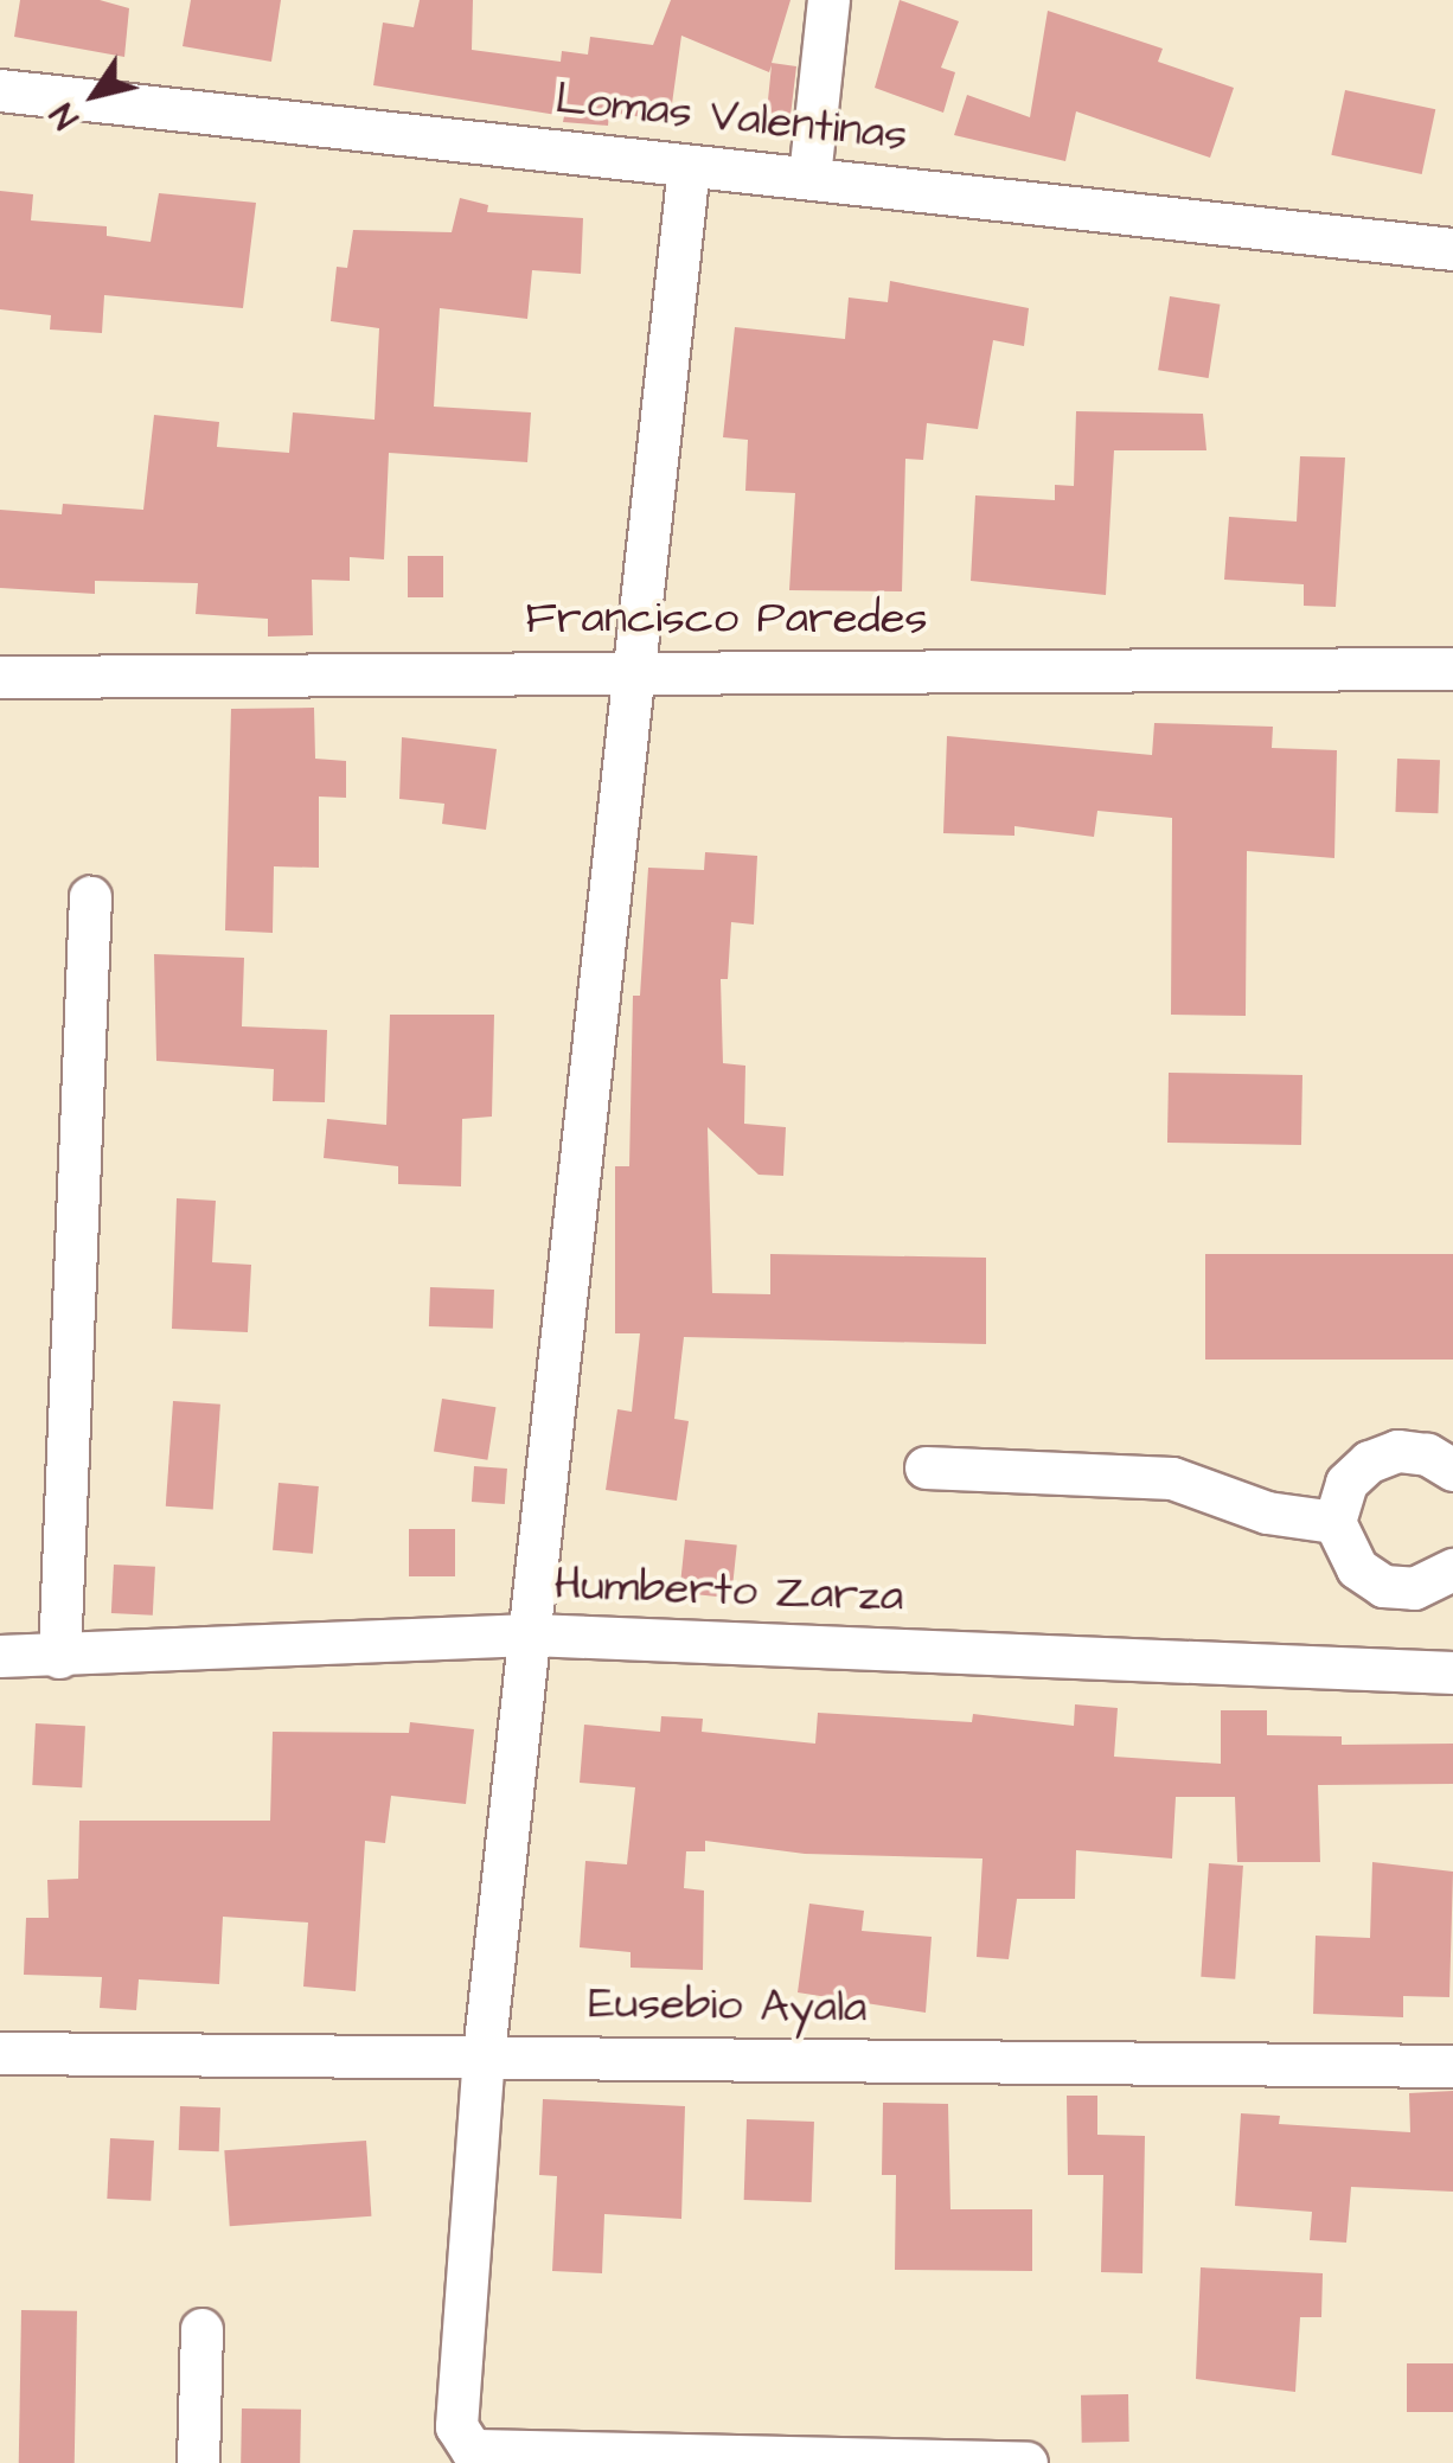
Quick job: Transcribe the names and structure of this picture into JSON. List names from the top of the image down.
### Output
{
  "streets": {
    "street": [
      "Lomas Valentinas",
      "Francisco Paredes",
      "Humberto Zarza",
      "Eusebio Ayala"
    ]
  },
  "north": "bottom left"
}
